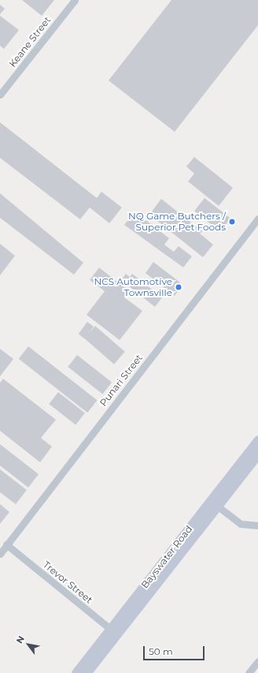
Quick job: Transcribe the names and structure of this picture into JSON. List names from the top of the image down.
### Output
{
  "streets": {
    "main road": ["Bayswater Road"],
    "street": ["Keane Street", "Punari Street", "Trevor Street"]
  },
  "crossings": [
    ["Punari Street", "Trevor Street"],
    ["Bayswater Road", "Trevor Street"]
  ],
  "places": ["NQ Game Butchers / Superior Pet Foods", "NCS Automotive Townsville"],
  "scale_bar": "50 m",
  "north": "top left"
}
